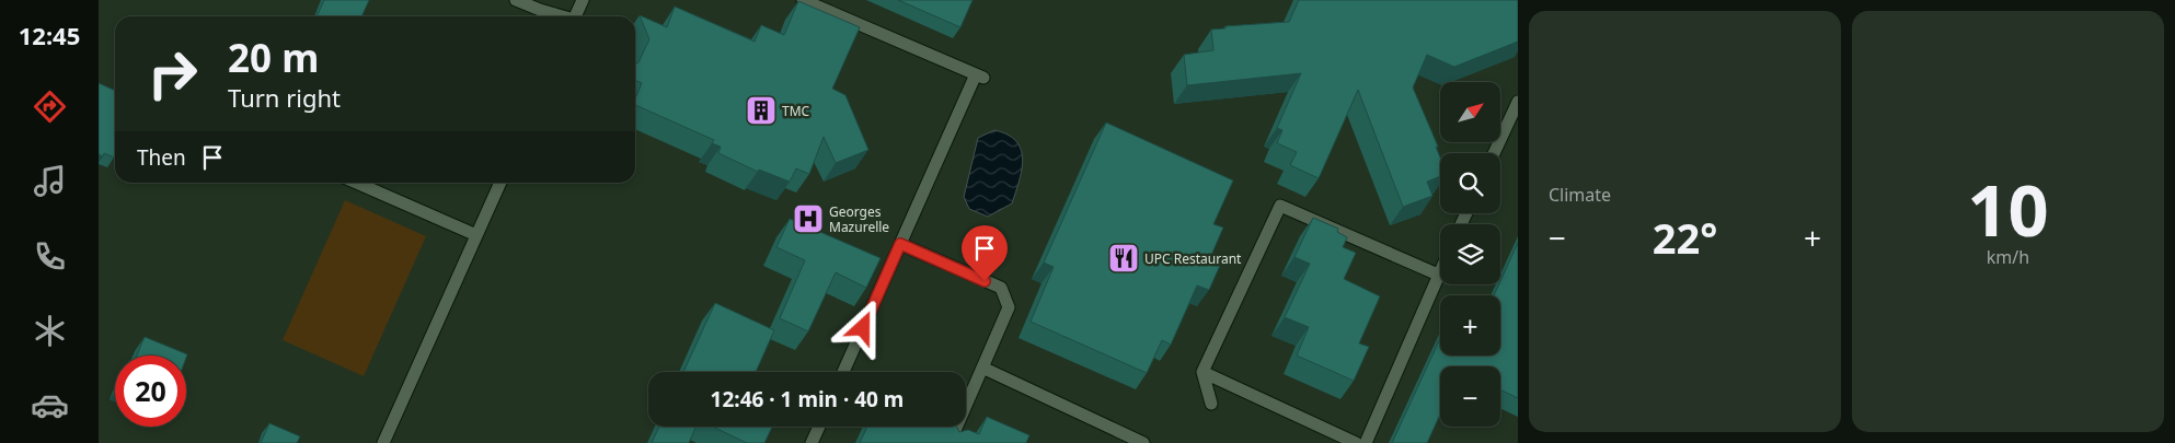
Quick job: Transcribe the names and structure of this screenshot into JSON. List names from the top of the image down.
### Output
{
  "places": {
    "building": ["TMC"],
    "hospital": ["Georges Mazurelle"],
    "restaurant": ["UPC Restaurant"]
  },
  "north": "top right",
  "page": {
    "tabs": "12:45",
    "tile": [
      "Climate",
      ["10", "km/h"]
    ],
    "turn": ["20 m", "Turn right"],
    "map_buttons": ["+", "−"],
    "then": "Then",
    "heat": ["−", "22°", "+"],
    "limit": "20",
    "trip": "12:46 · 1 min · 40 m"
  }
}
